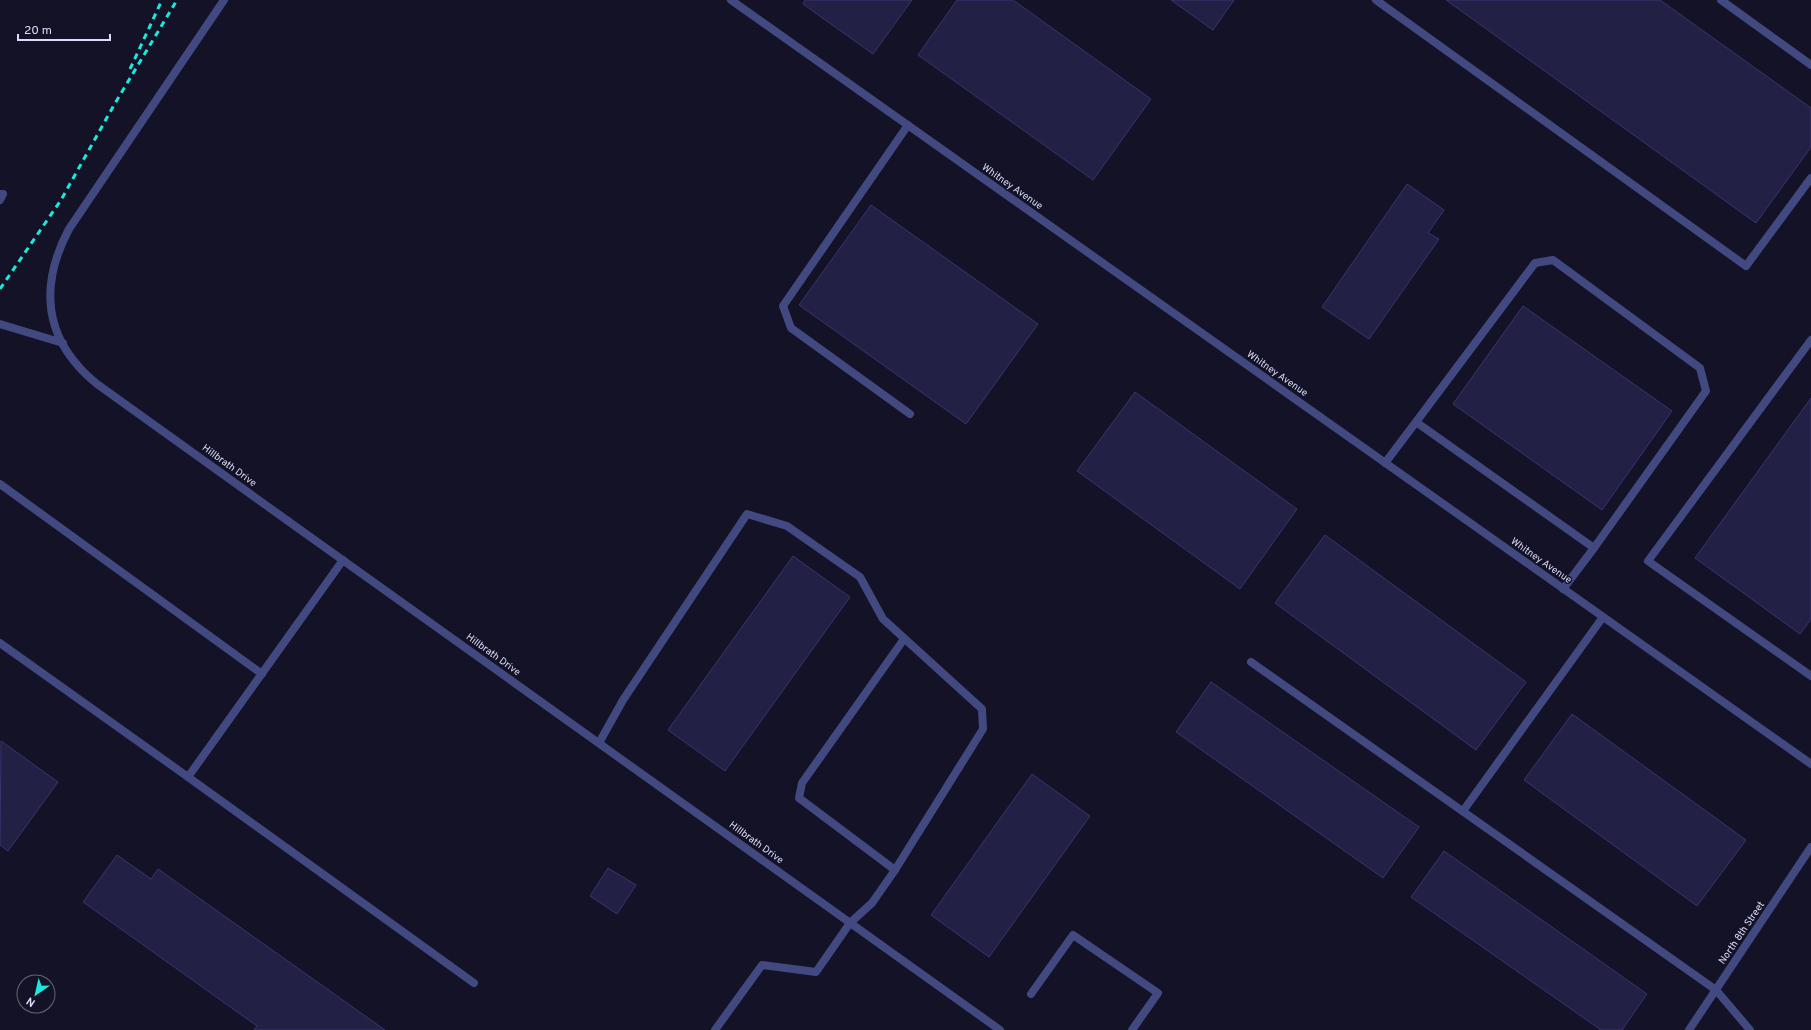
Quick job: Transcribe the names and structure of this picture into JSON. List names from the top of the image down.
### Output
{
  "streets": {
    "street": ["Whitney Avenue", "Hillbrath Drive", "North 8th Street"]
  },
  "scale_bar": "20 m",
  "north": "bottom left"
}
